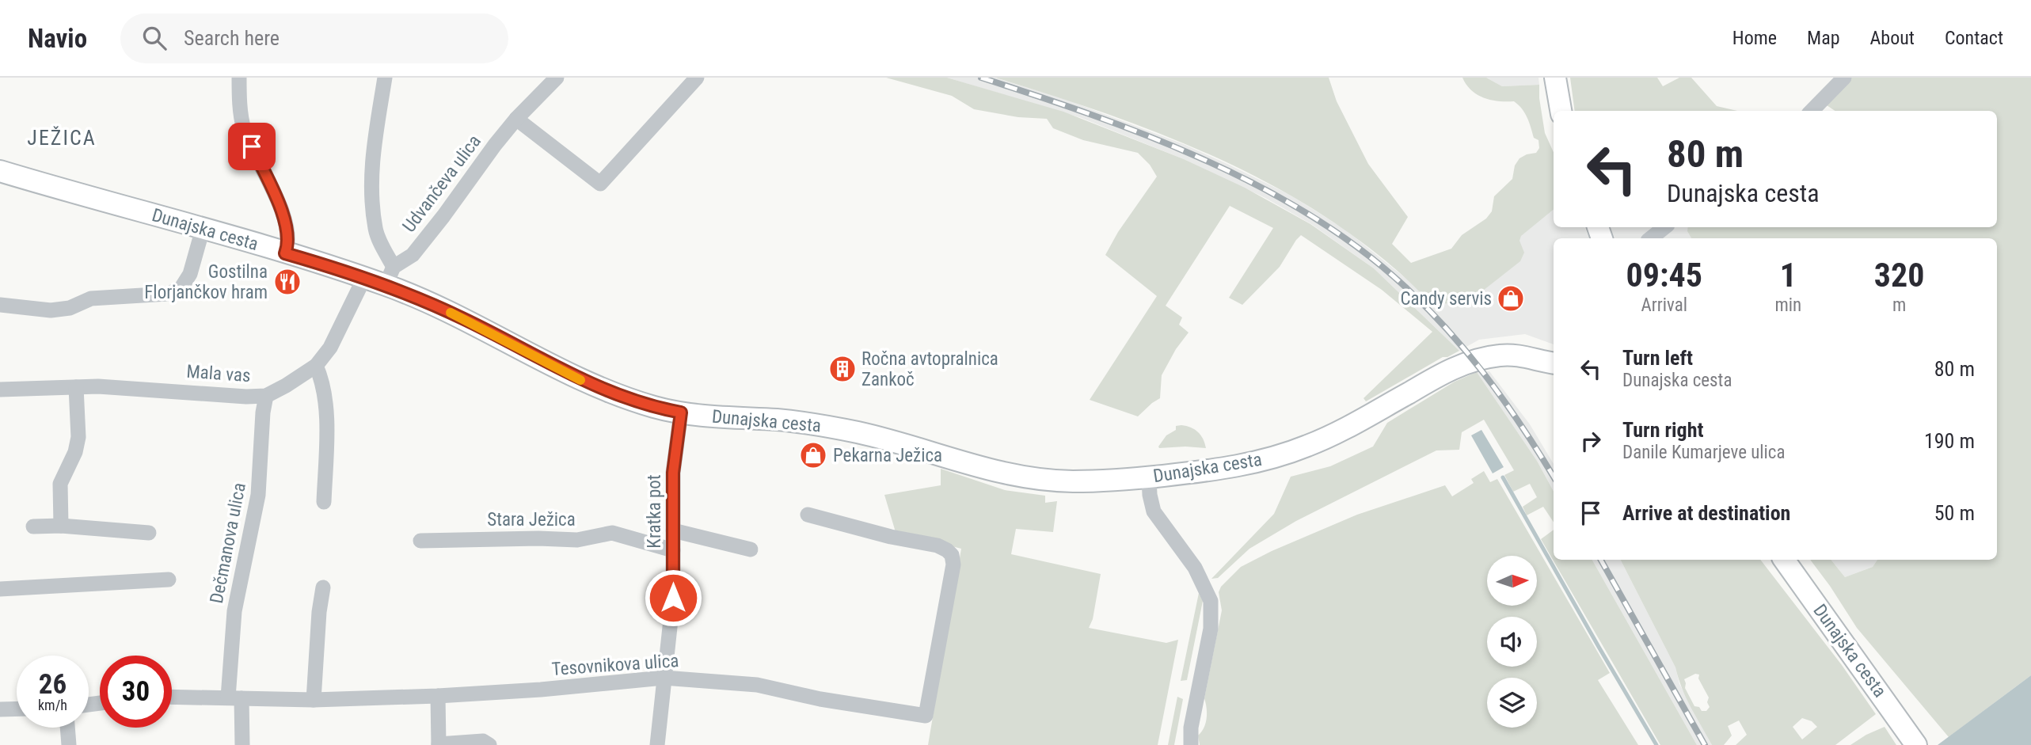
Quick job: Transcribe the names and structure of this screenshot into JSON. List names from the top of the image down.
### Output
{
  "streets": {
    "main road": ["Dunajska cesta"],
    "street": [
      "Udvančeva ulica",
      "Mala vas",
      "Kratka pot",
      "Stara Ježica",
      "Dečmanova ulica",
      "Tesovnikova ulica"
    ]
  },
  "crossings": [
    ["Udvančeva ulica", "Dunajska cesta"],
    ["Dunajska cesta", "Mala vas"],
    ["Dunajska cesta", "Kratka pot"],
    ["Mala vas", "Dečmanova ulica"],
    ["Kratka pot", "Stara Ježica"],
    ["Kratka pot", "Tesovnikova ulica"],
    ["Dečmanova ulica", "Tesovnikova ulica"]
  ],
  "districts": ["JEŽICA"],
  "places": {
    "restaurant": ["Gostilna Florjančkov hram"],
    "shop": ["Candy servis", "Pekarna Ježica"],
    "building": ["Ročna avtopralnica Zankoč"]
  },
  "north": "right",
  "page": {
    "header": "Navio",
    "search": "Search here",
    "nav": [
      "Home",
      "Map",
      "About",
      "Contact"
    ],
    "turn": ["80 m", "Dunajska cesta"],
    "eta": [
      "09:45",
      "Arrival",
      "1",
      "min",
      "320",
      "m"
    ],
    "list": [
      {
        "name": "Turn left",
        "note": "Dunajska cesta",
        "value": "80 m"
      },
      {
        "name": "Turn right",
        "note": "Danile Kumarjeve ulica",
        "value": "190 m"
      },
      {
        "name": "Arrive at destination",
        "value": "50 m"
      }
    ],
    "speed": "26 km/h",
    "limit": "30"
  }
}
